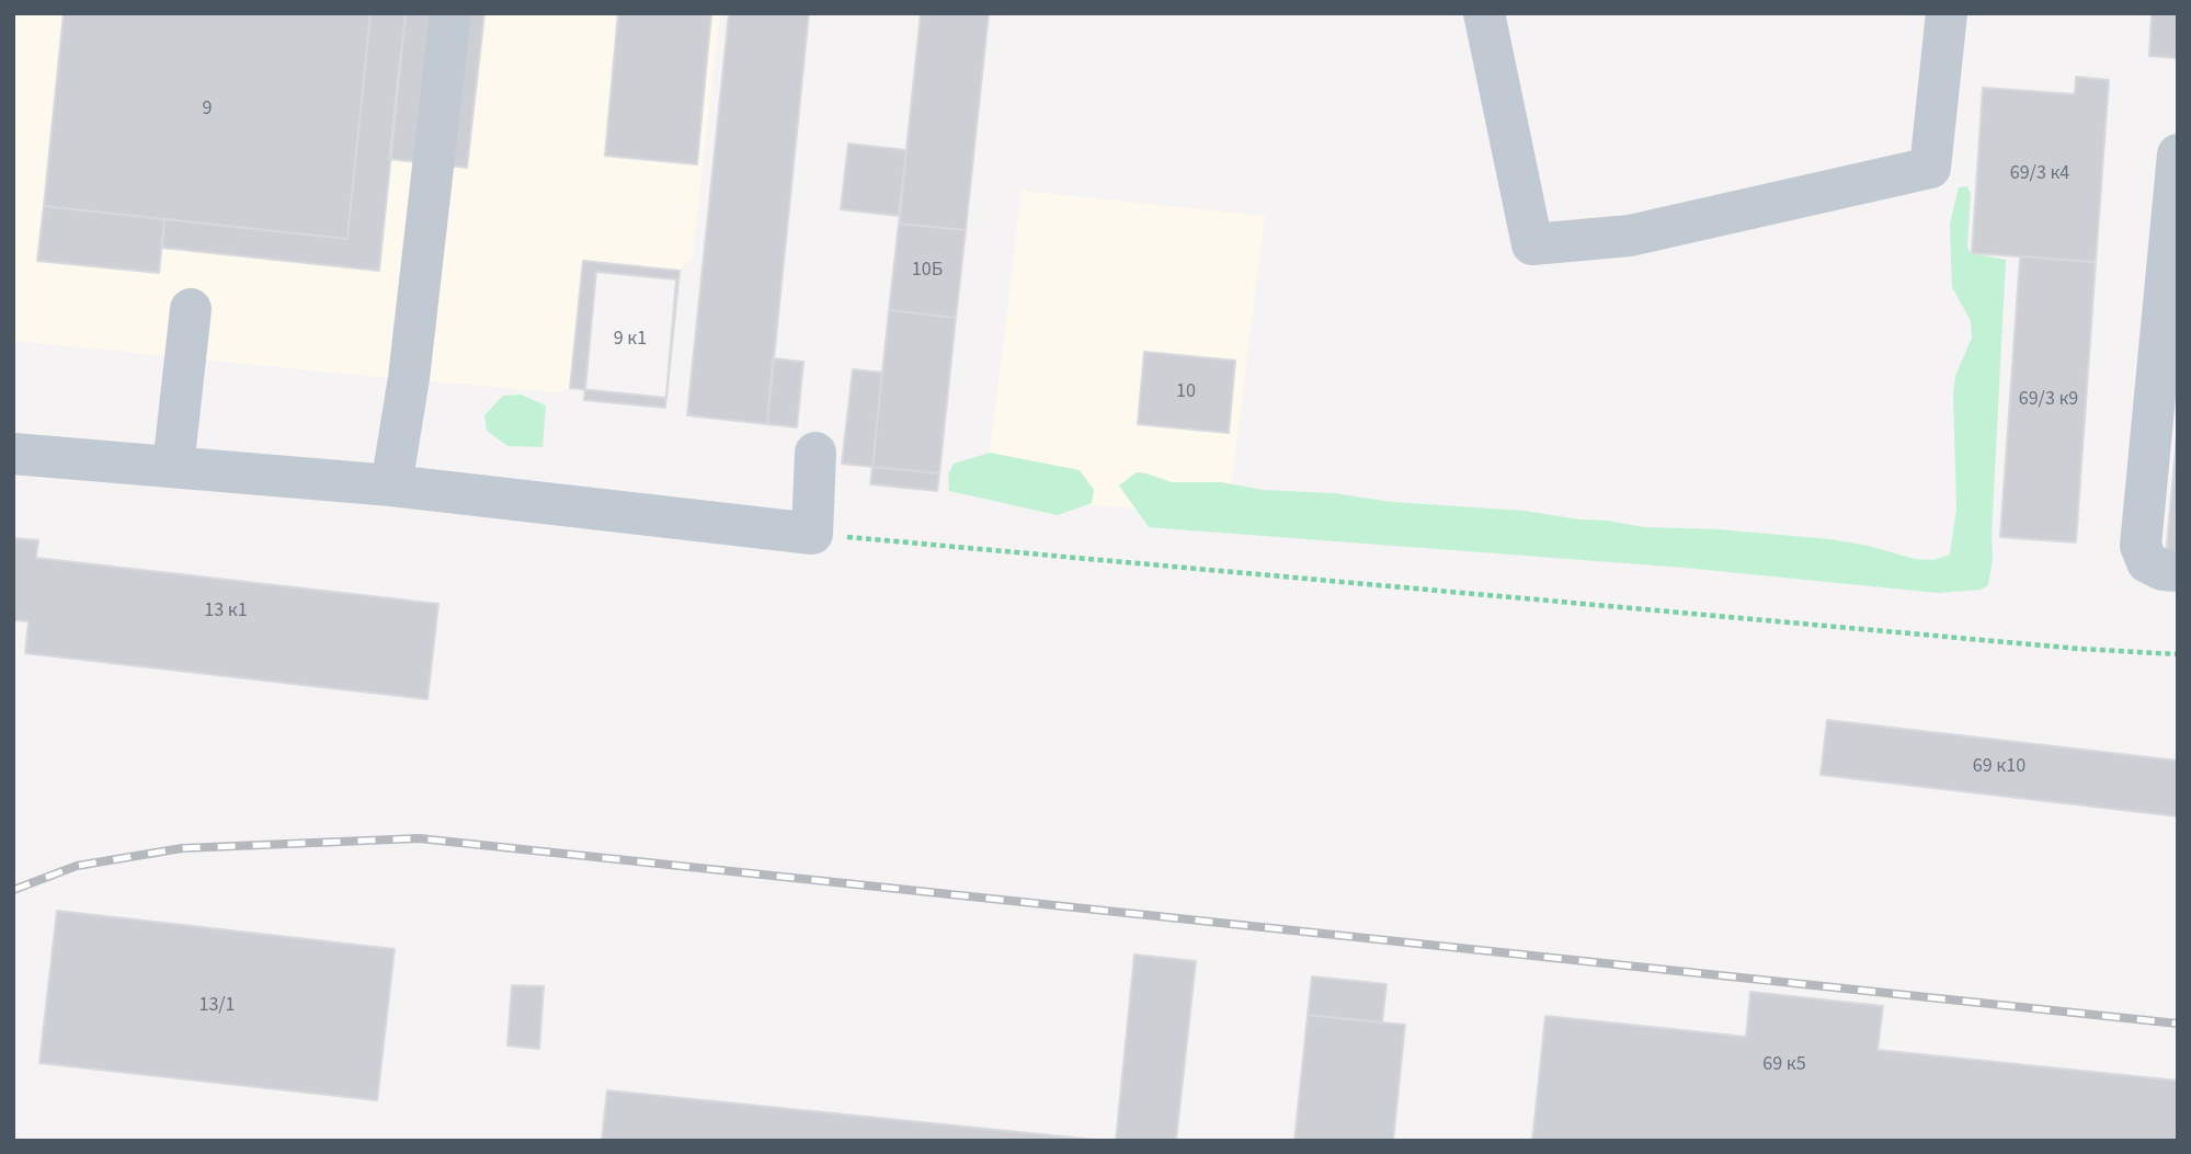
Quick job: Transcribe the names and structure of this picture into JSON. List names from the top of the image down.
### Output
{
  "house_numbers": [
    "9",
    "69/3 к4",
    "10Б",
    "9 к1",
    "10",
    "69/3 к9",
    "13 к1",
    "69 к10",
    "13/1",
    "69 к5"
  ]
}
